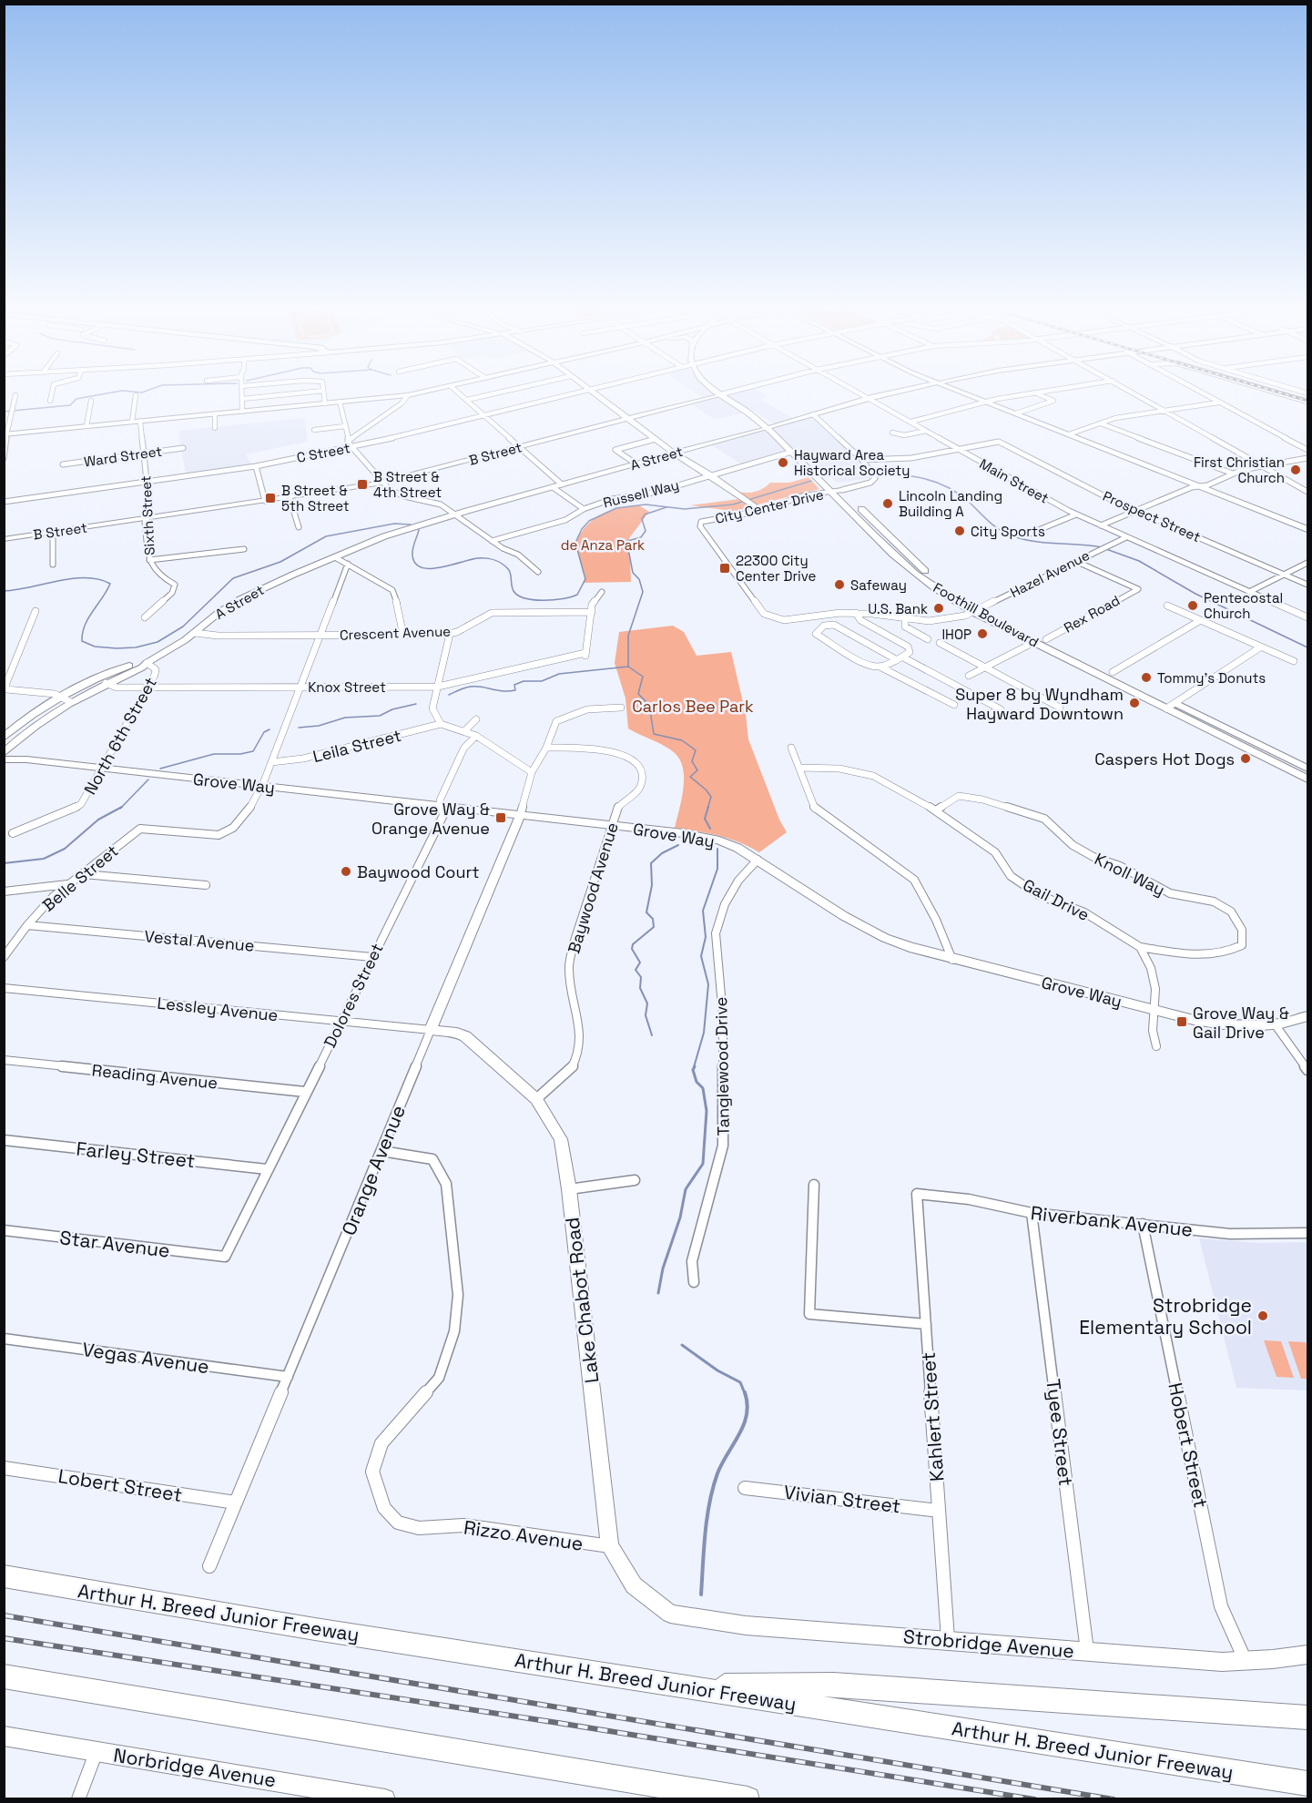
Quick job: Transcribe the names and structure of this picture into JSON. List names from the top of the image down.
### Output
{
  "streets": {
    "highway": ["Arthur H. Breed Junior Freeway"],
    "main road": [
      "B Street",
      "A Street",
      "City Center Drive",
      "Foothill Boulevard",
      "Grove Way",
      "Orange Avenue",
      "Lake Chabot Road",
      "Strobridge Avenue",
      "Norbridge Avenue"
    ],
    "street": [
      "C Street",
      "Ward Street",
      "Main Street",
      "Russell Way",
      "Sixth Street",
      "Prospect Street",
      "Hazel Avenue",
      "Rex Road",
      "Crescent Avenue",
      "Knox Street",
      "North 6th Street",
      "Leila Street",
      "Knoll Way",
      "Belle Street",
      "Baywood Avenue",
      "Gail Drive",
      "Vestal Avenue",
      "Dolores Street",
      "Lessley Avenue",
      "Tanglewood Drive",
      "Reading Avenue",
      "Farley Street",
      "Riverbank Avenue",
      "Star Avenue",
      "Vegas Avenue",
      "Kahlert Street",
      "Tyee Street",
      "Hobert Street",
      "Lobert Street",
      "Vivian Street",
      "Rizzo Avenue"
    ]
  },
  "crossings": [
    ["C Street", "Sixth Street"],
    ["B Street", "Sixth Street"],
    ["B Street", "Foothill Boulevard"],
    ["Ward Street", "Sixth Street"],
    ["A Street", "Main Street"],
    ["A Street", "City Center Drive"],
    ["A Street", "Foothill Boulevard"],
    ["A Street", "Crescent Avenue"],
    ["A Street", "Knox Street"],
    ["A Street", "North 6th Street"],
    ["Main Street", "Prospect Street"],
    ["Main Street", "Hazel Avenue"],
    ["Russell Way", "Foothill Boulevard"],
    ["City Center Drive", "Hazel Avenue"],
    ["City Center Drive", "Foothill Boulevard"],
    ["Hazel Avenue", "Rex Road"],
    ["Hazel Avenue", "Foothill Boulevard"],
    ["Rex Road", "Foothill Boulevard"],
    ["Crescent Avenue", "Knox Street"],
    ["Knox Street", "North 6th Street"],
    ["North 6th Street", "Grove Way"],
    ["Grove Way", "Belle Street"],
    ["Grove Way", "Baywood Avenue"],
    ["Grove Way", "Dolores Street"],
    ["Grove Way", "Tanglewood Drive"],
    ["Grove Way", "Orange Avenue"],
    ["Knoll Way", "Gail Drive"],
    ["Belle Street", "Vestal Avenue"],
    ["Baywood Avenue", "Orange Avenue"],
    ["Baywood Avenue", "Lake Chabot Road"],
    ["Vestal Avenue", "Dolores Street"],
    ["Dolores Street", "Lessley Avenue"],
    ["Dolores Street", "Reading Avenue"],
    ["Dolores Street", "Farley Street"],
    ["Dolores Street", "Star Avenue"],
    ["Lessley Avenue", "Orange Avenue"],
    ["Lessley Avenue", "Lake Chabot Road"],
    ["Orange Avenue", "Lake Chabot Road"],
    ["Orange Avenue", "Vegas Avenue"],
    ["Orange Avenue", "Lobert Street"],
    ["Orange Avenue", "Rizzo Avenue"],
    ["Riverbank Avenue", "Kahlert Street"],
    ["Riverbank Avenue", "Tyee Street"],
    ["Riverbank Avenue", "Hobert Street"],
    ["Lake Chabot Road", "Rizzo Avenue"],
    ["Lake Chabot Road", "Strobridge Avenue"],
    ["Kahlert Street", "Vivian Street"],
    ["Kahlert Street", "Strobridge Avenue"],
    ["Tyee Street", "Strobridge Avenue"],
    ["Hobert Street", "Strobridge Avenue"]
  ],
  "parks": ["de Anza Park", "Carlos Bee Park"],
  "places": {
    "other": [
      "Hayward Area Historical Society",
      "First Christian Church",
      "Lincoln Landing Building A",
      "City Sports",
      "Safeway",
      "Pentecostal Church",
      "U.S. Bank",
      "IHOP",
      "Tommy's Donuts",
      "Super 8 by Wyndham Hayward Downtown",
      "Caspers Hot Dogs",
      "Baywood Court",
      "Strobridge Elementary School"
    ],
    "transit": [
      "B Street & 4th Street",
      "B Street & 5th Street",
      "22300 City Center Drive",
      "Grove Way & Orange Avenue",
      "Grove Way & Gail Drive"
    ]
  }
}
